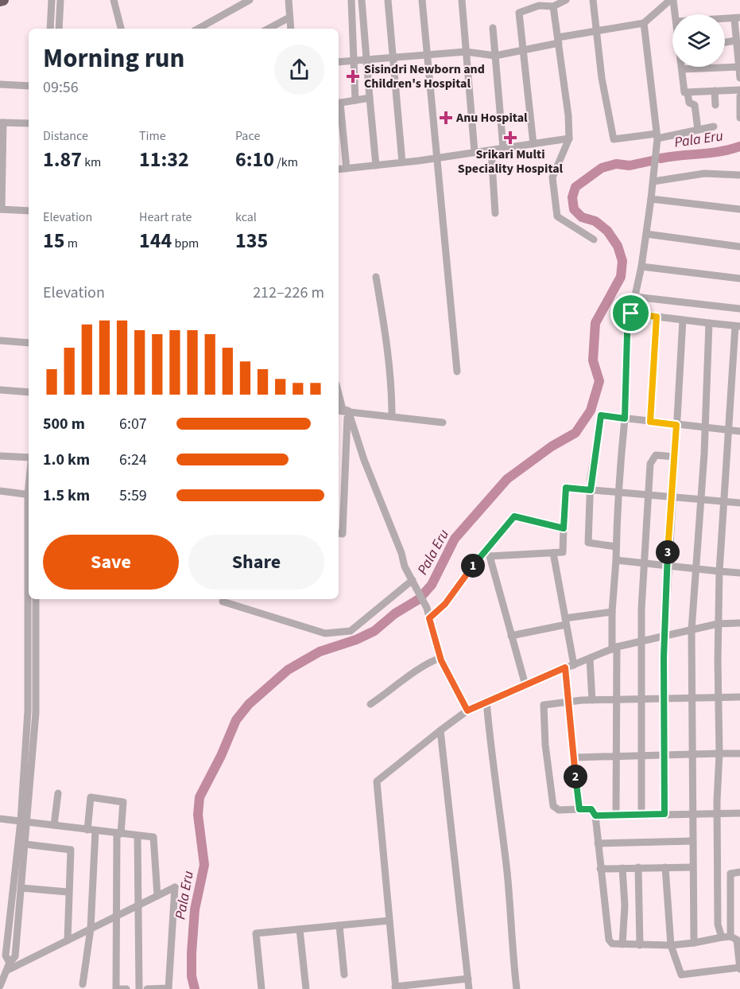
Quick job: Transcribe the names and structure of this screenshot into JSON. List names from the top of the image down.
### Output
{
  "water": ["Pala Eru"],
  "places": {
    "health": ["Sisindri Newborn and Children's Hospital", "Anu Hospital", "Srikari Multi Speciality Hospital"]
  },
  "page": {
    "heading": ["Morning run", "09:56"],
    "stats": [
      ["Distance", "1.87 km"],
      ["Time", "11:32"],
      ["Pace", "6:10 /km"],
      ["Elevation", "15 m"],
      ["Heart rate", "144 bpm"],
      ["kcal", "135"]
    ],
    "chart": ["Elevation", "212–226 m"],
    "list": [
      {
        "name": "500 m",
        "note": "6:07"
      },
      {
        "name": "1.0 km",
        "note": "6:24"
      },
      {
        "name": "1.5 km",
        "note": "5:59"
      }
    ],
    "buttons": ["Save", "Share"],
    "pins": ["3", "1", "2"]
  }
}
